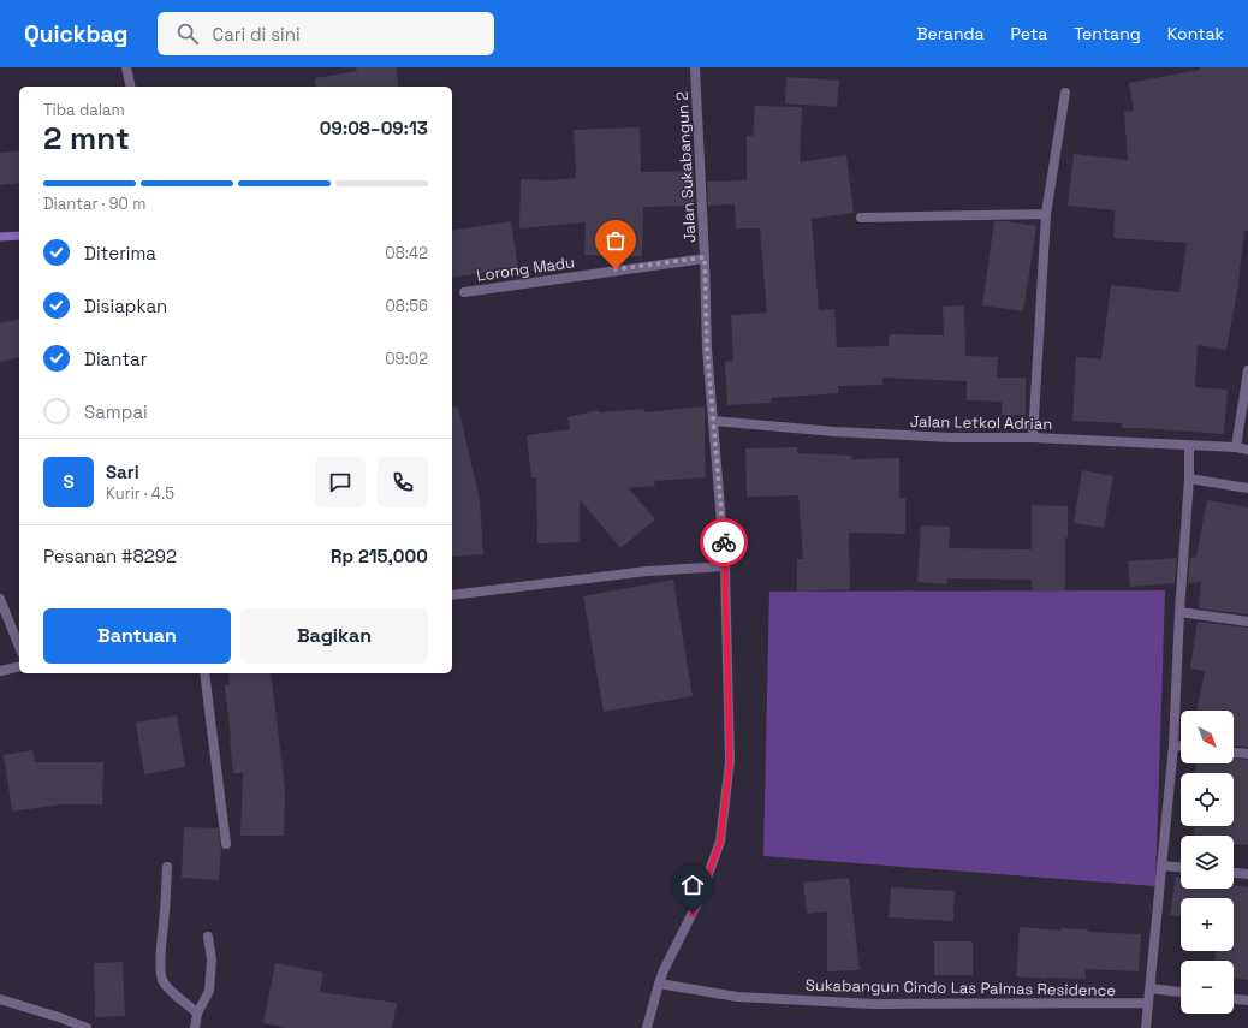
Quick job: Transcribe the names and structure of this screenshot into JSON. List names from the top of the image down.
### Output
{
  "streets": {
    "street": [
      "Jalan Sukabangun 2",
      "Lorong Madu",
      "Jalan Letkol Adrian",
      "Sukabangun Cindo Las Palmas Residence"
    ]
  },
  "crossings": [
    ["Jalan Sukabangun 2", "Lorong Madu"],
    ["Jalan Sukabangun 2", "Jalan Letkol Adrian"],
    ["Jalan Sukabangun 2", "Sukabangun Cindo Las Palmas Residence"]
  ],
  "north": "bottom right",
  "page": {
    "header": "Quickbag",
    "search": "Cari di sini",
    "nav": [
      "Beranda",
      "Peta",
      "Tentang",
      "Kontak"
    ],
    "heading": ["2 mnt", "Tiba dalam", "09:08–09:13"],
    "panel": [
      "Sari",
      "Kurir · 4.5",
      "Pesanan #8292",
      "Rp 215,000"
    ],
    "bar": "Diantar · 90 m",
    "list": [
      ["Diterima", "08:42"],
      ["Disiapkan", "08:56"],
      ["Diantar", "09:02"],
      "Sampai"
    ],
    "round": "S",
    "buttons": ["Bantuan", "Bagikan"],
    "map_buttons": ["+", "−"]
  }
}
